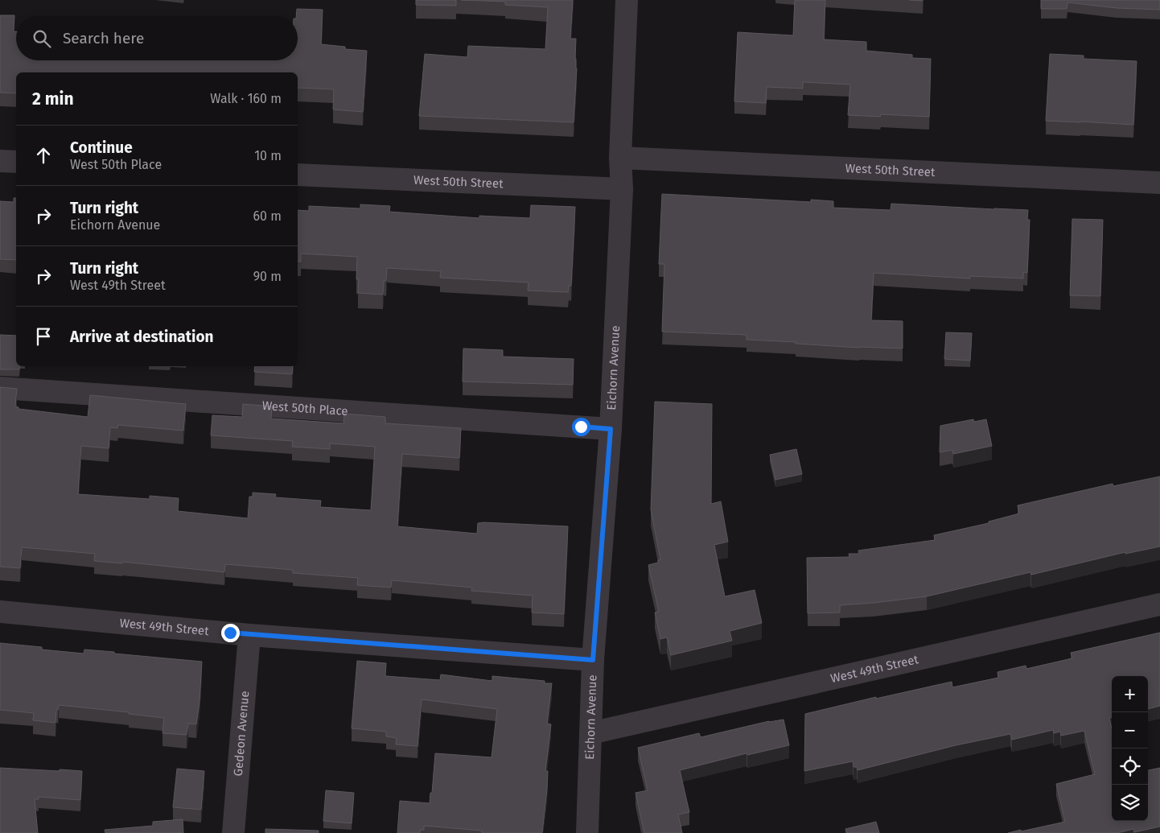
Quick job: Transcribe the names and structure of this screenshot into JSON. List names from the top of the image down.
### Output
{
  "streets": {
    "street": [
      "West 50th Street",
      "Eichorn Avenue",
      "West 50th Place",
      "West 49th Street",
      "Gedeon Avenue"
    ]
  },
  "crossings": [
    ["West 50th Street", "Eichorn Avenue"],
    ["Eichorn Avenue", "West 50th Place"],
    ["Eichorn Avenue", "West 49th Street"],
    ["West 49th Street", "Gedeon Avenue"]
  ],
  "page": {
    "search": "Search here",
    "heading": ["2 min", "Walk · 160 m"],
    "list": [
      ["Continue", "West 50th Place", "10 m"],
      ["Turn right", "Eichorn Avenue", "60 m"],
      ["Turn right", "West 49th Street", "90 m"],
      "Arrive at destination"
    ],
    "map_buttons": ["+", "−"]
  }
}
